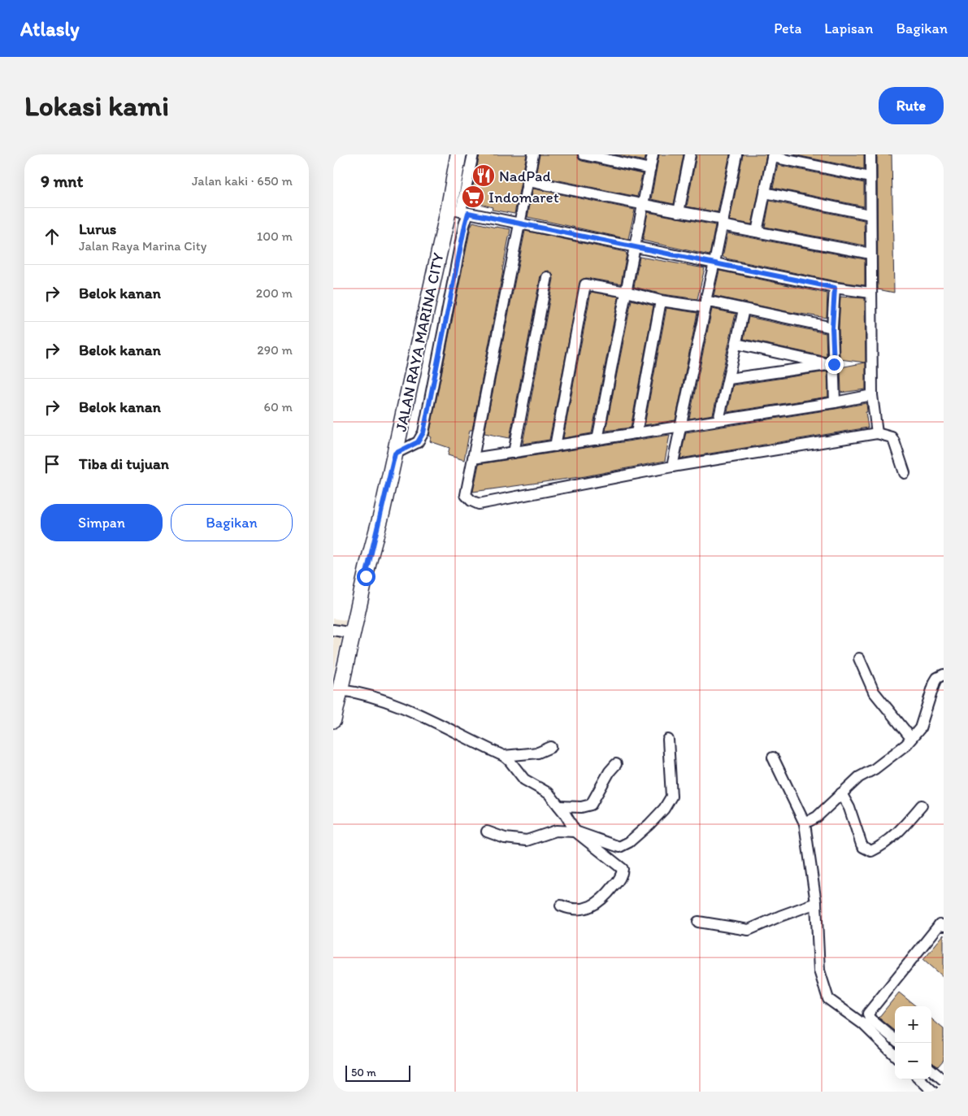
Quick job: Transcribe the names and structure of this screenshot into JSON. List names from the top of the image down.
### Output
{
  "streets": {
    "main road": ["JALAN RAYA MARINA CITY"]
  },
  "places": {
    "restaurant": ["NadPad"],
    "supermarket": ["Indomaret"]
  },
  "scale_bar": "50 m",
  "page": {
    "header": "Atlasly",
    "nav": ["Peta", "Lapisan", "Bagikan"],
    "buttons": [
      "Rute",
      ["Simpan", "Bagikan"]
    ],
    "title": "Lokasi kami",
    "heading": ["9 mnt", "Jalan kaki · 650 m"],
    "list": [
      ["Lurus", "Jalan Raya Marina City", "100 m"],
      ["Belok kanan", "200 m"],
      ["Belok kanan", "290 m"],
      ["Belok kanan", "60 m"],
      "Tiba di tujuan"
    ],
    "map_buttons": ["+", "−"],
    "scale": "50 m"
  }
}
